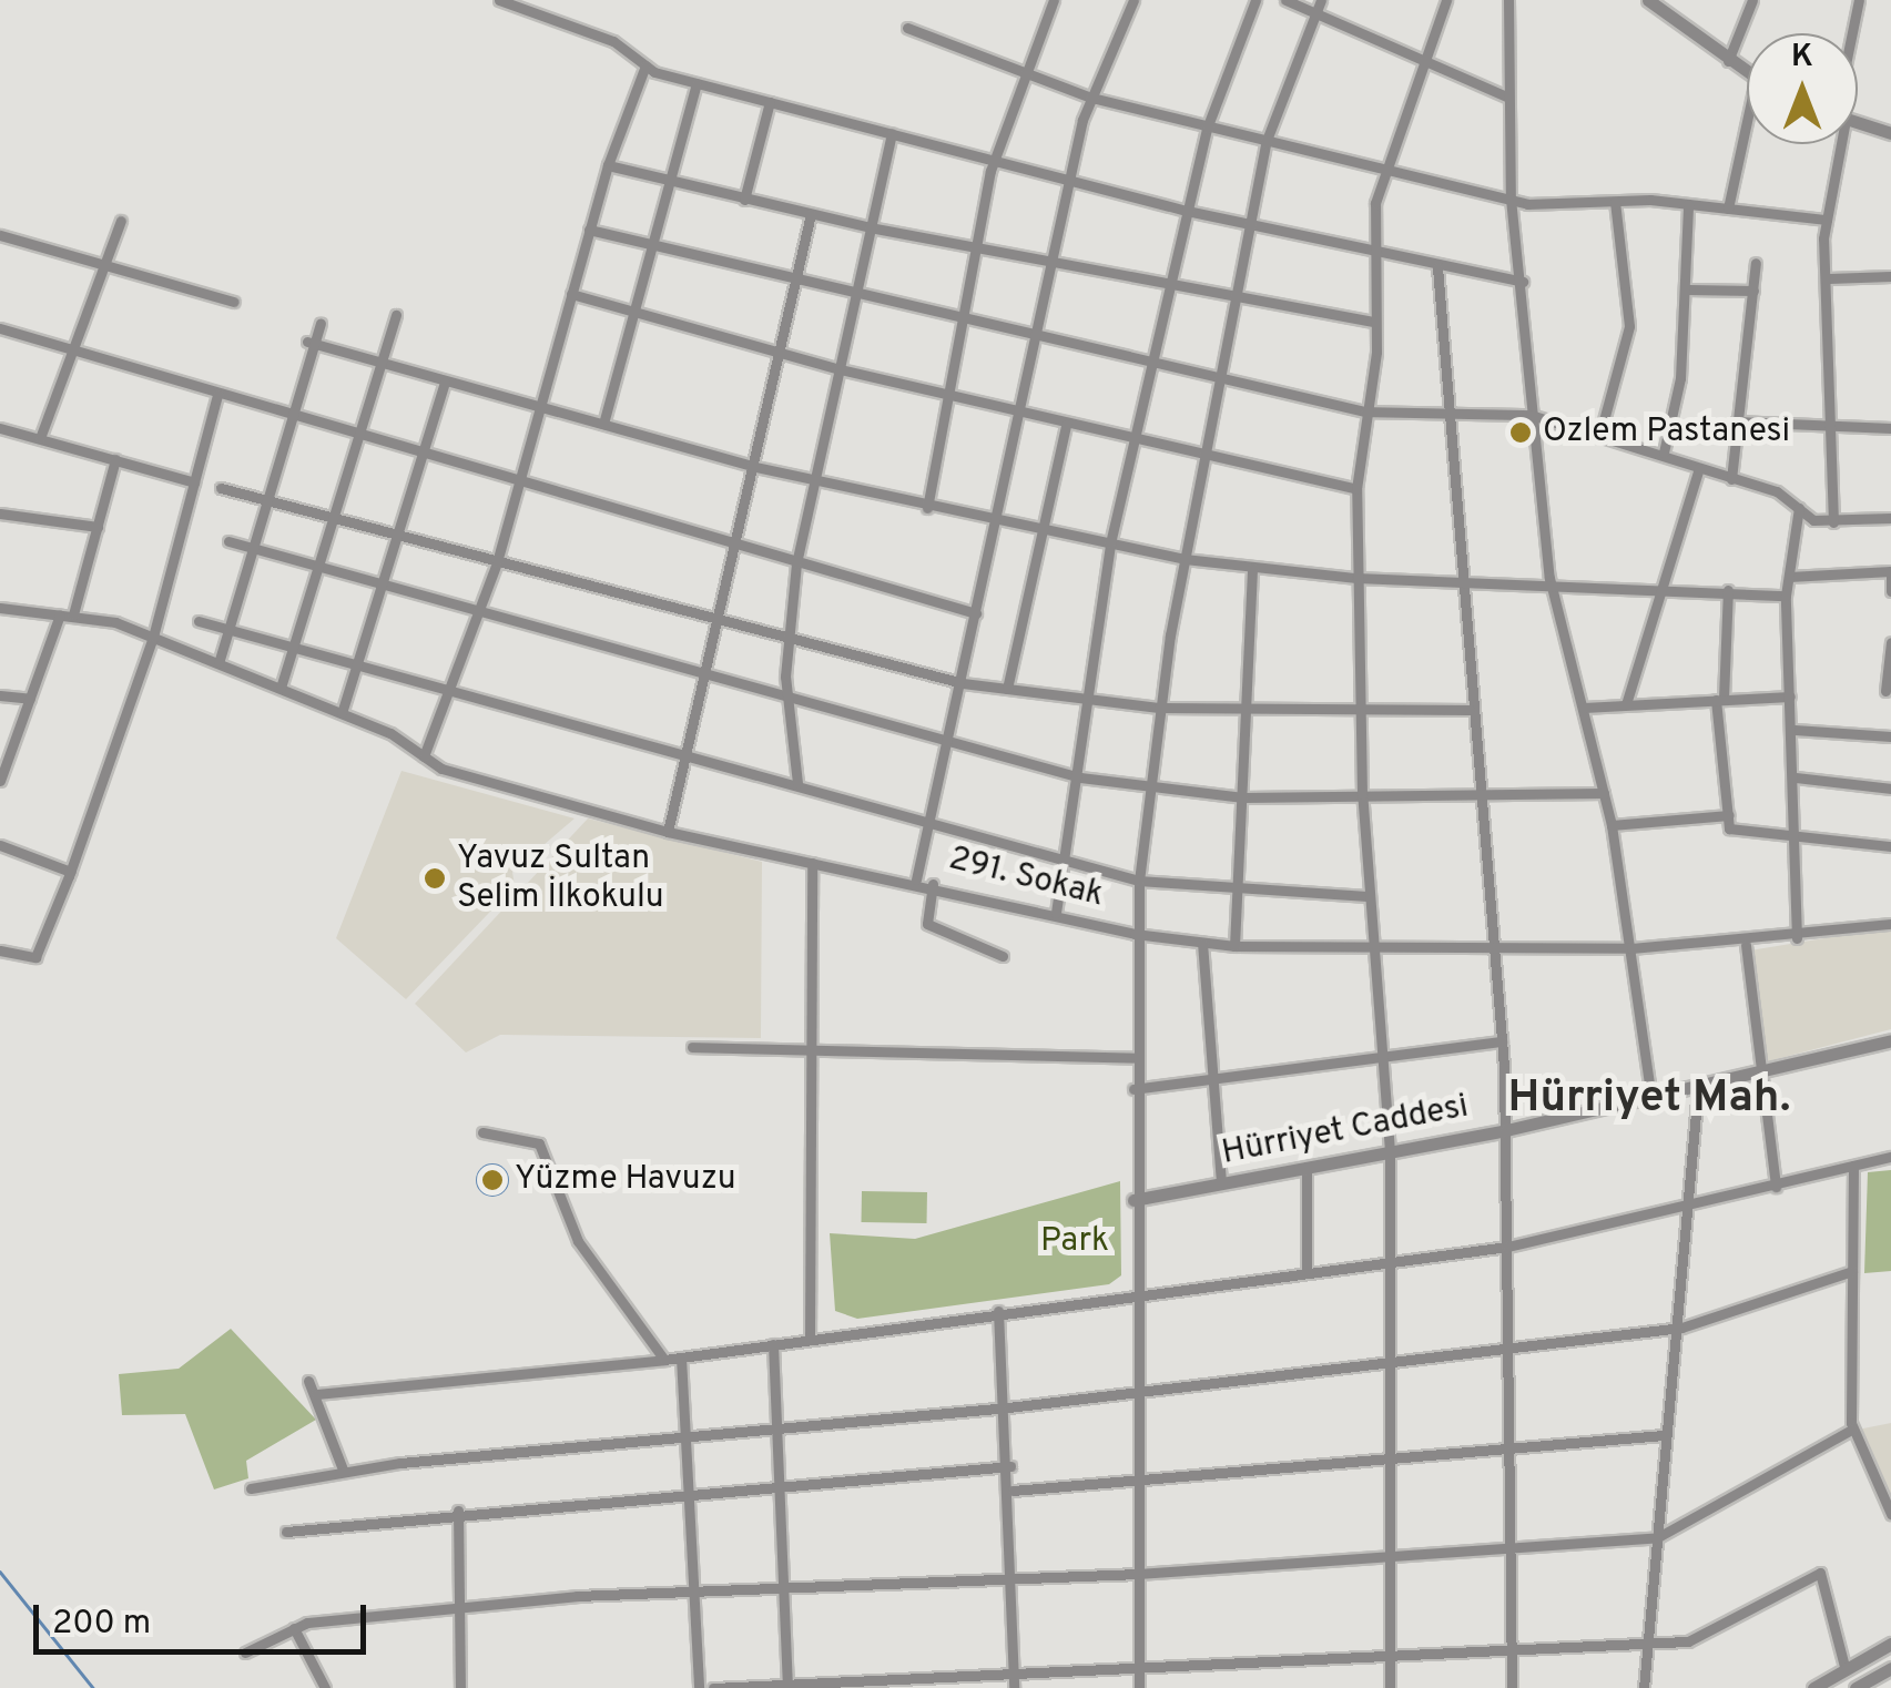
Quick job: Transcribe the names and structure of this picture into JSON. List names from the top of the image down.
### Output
{
  "streets": {
    "street": ["291. Sokak", "Hürriyet Caddesi"]
  },
  "districts": ["Hürriyet Mah."],
  "parks": ["Park"],
  "places": ["Ozlem Pastanesi", "Yavuz Sultan Selim İlkokulu", "Yüzme Havuzu"],
  "scale_bar": "200 m",
  "north": "top"
}
